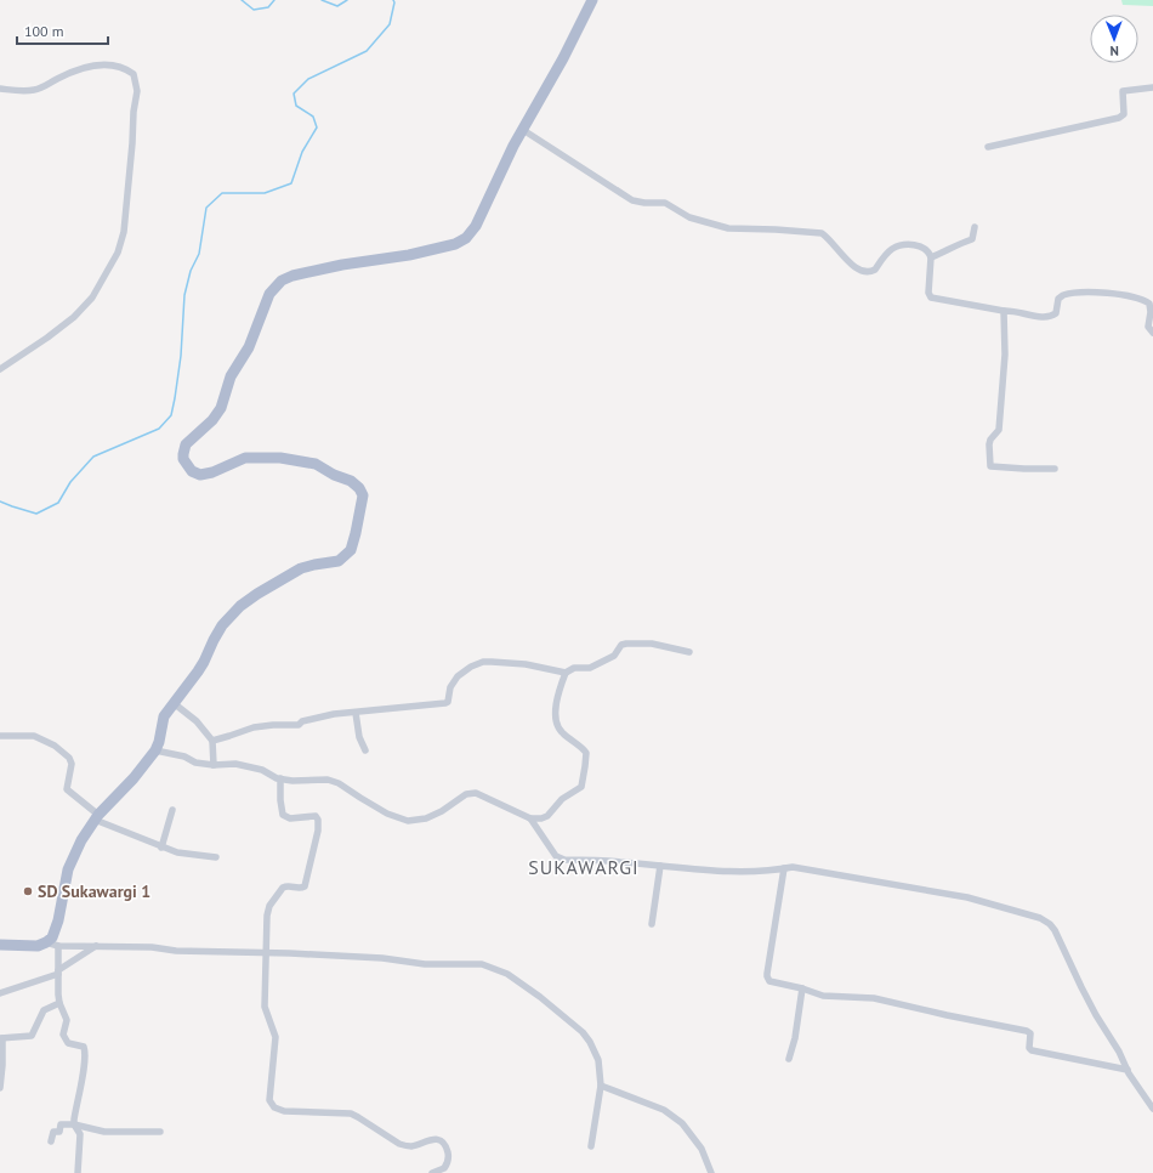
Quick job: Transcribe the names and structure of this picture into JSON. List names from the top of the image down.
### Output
{
  "districts": ["SUKAWARGI"],
  "places": ["SD Sukawargi 1"],
  "scale_bar": "100 m",
  "north": "bottom"
}
